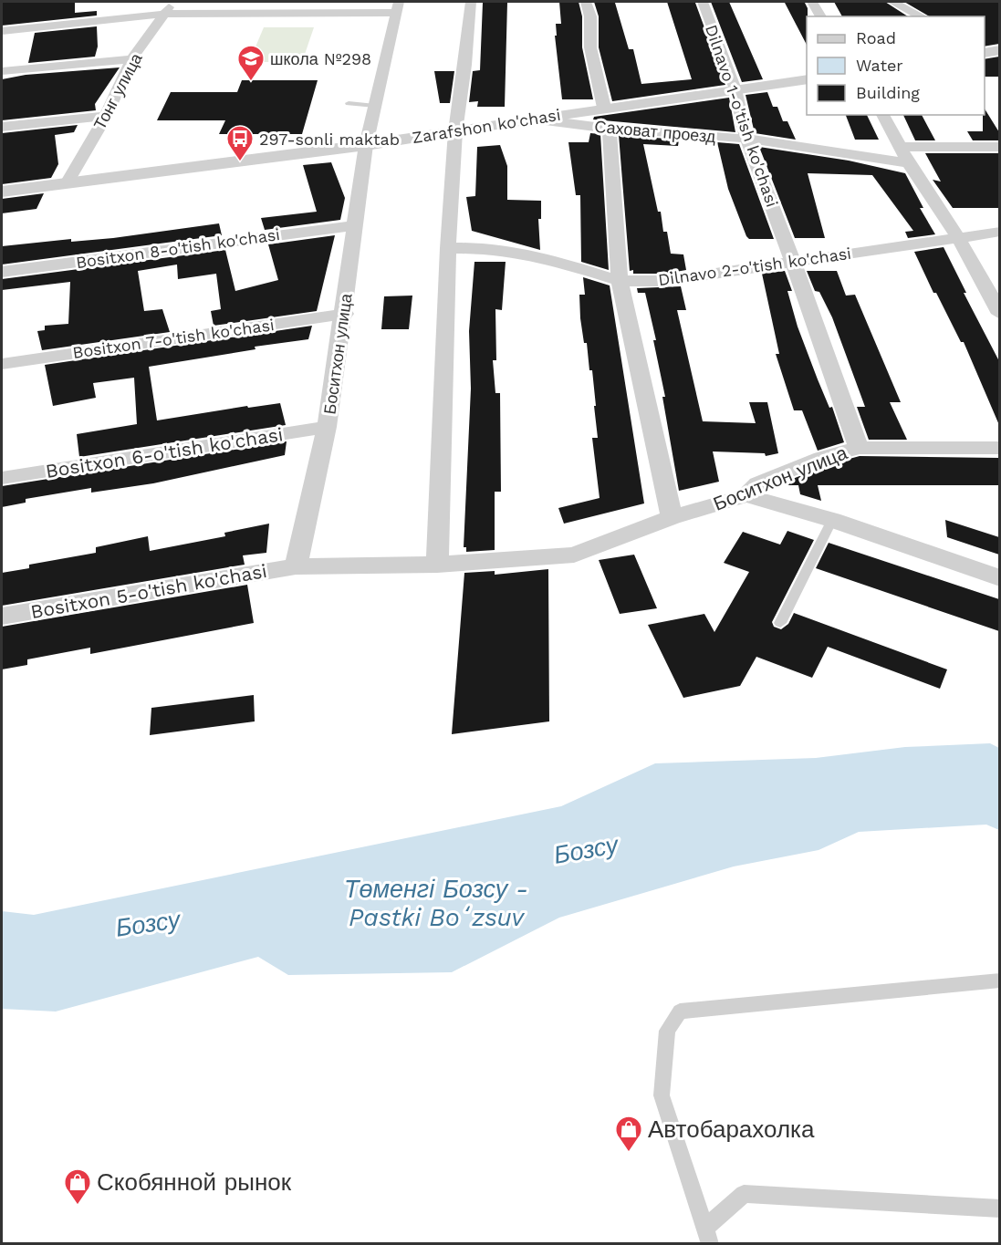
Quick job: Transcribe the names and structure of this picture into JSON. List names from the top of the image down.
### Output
{
  "streets": {
    "street": [
      "Тонг улица",
      "Dilnavo 1-o'tish ko'chasi",
      "Zarafshon ko'chasi",
      "Саховат проезд",
      "Bositxon 8-o'tish ko'chasi",
      "Dilnavo 2-o'tish ko'chasi",
      "Bositxon 7-o'tish ko'chasi",
      "Боситхон улица",
      "Bositxon 6-o'tish ko'chasi",
      "Bositxon 5-o'tish ko'chasi"
    ]
  },
  "crossings": [
    ["Тонг улица", "Zarafshon ko'chasi"],
    ["Dilnavo 1-o'tish ko'chasi", "Zarafshon ko'chasi"],
    ["Dilnavo 1-o'tish ko'chasi", "Саховат проезд"],
    ["Dilnavo 1-o'tish ko'chasi", "Dilnavo 2-o'tish ko'chasi"],
    ["Dilnavo 1-o'tish ko'chasi", "Боситхон улица"],
    ["Zarafshon ko'chasi", "Саховат проезд"],
    ["Zarafshon ko'chasi", "Боситхон улица"],
    ["Bositxon 8-o'tish ko'chasi", "Боситхон улица"],
    ["Bositxon 7-o'tish ko'chasi", "Боситхон улица"],
    ["Боситхон улица", "Bositxon 6-o'tish ko'chasi"],
    ["Боситхон улица", "Bositxon 5-o'tish ko'chasi"]
  ],
  "water": ["Бозсу", "Төменгі Бозсу - Pastki Boʻzsuv"],
  "places": {
    "school or university": ["школа №298"],
    "bus stop": ["297-sonli maktab"],
    "shop": ["Автобарахолка", "Скобянной рынок"]
  },
  "legend": ["Road", "Water", "Building"]
}
